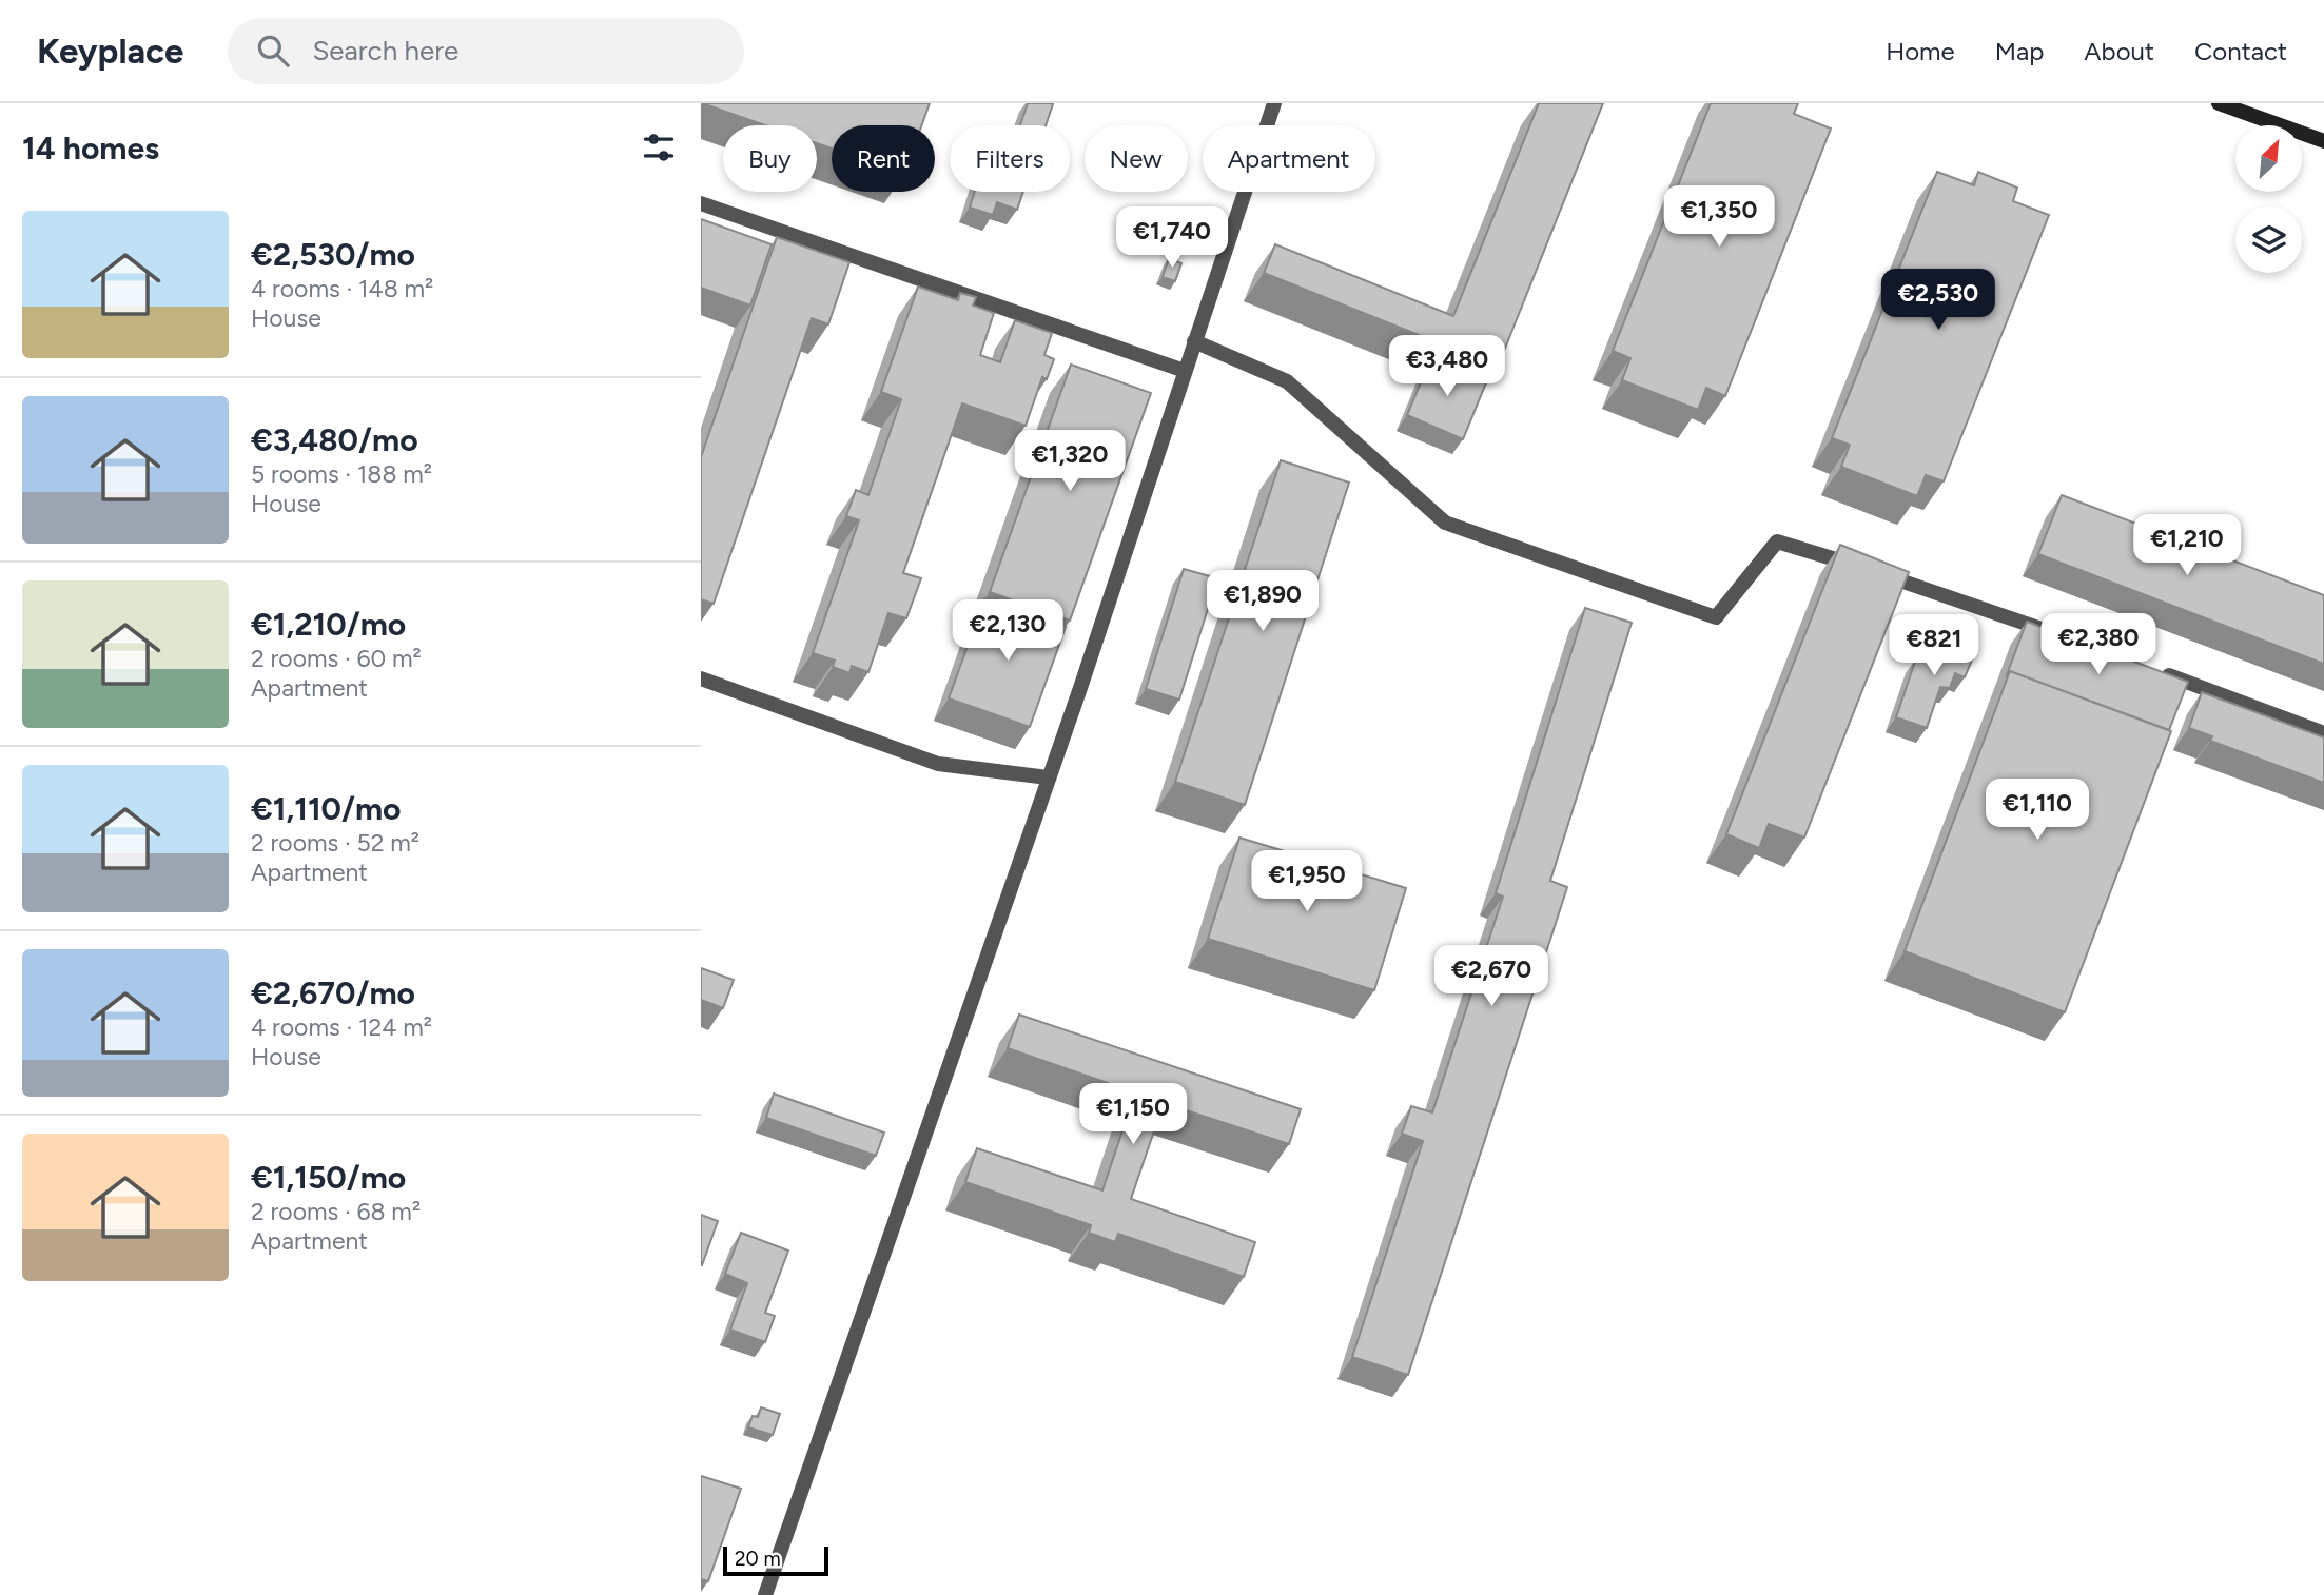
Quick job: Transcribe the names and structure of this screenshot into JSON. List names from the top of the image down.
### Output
{
  "scale_bar": "20 m",
  "north": "top right",
  "page": {
    "header": "Keyplace",
    "search": "Search here",
    "nav": [
      "Home",
      "Map",
      "About",
      "Contact"
    ],
    "heading": "14 homes",
    "chip": [
      "Buy",
      "Rent",
      "Filters",
      "New",
      "Apartment"
    ],
    "price": [
      "€1,350",
      "€1,740",
      "€2,530",
      "€3,480",
      "€1,320",
      "€1,210",
      "€1,890",
      "€2,130",
      "€2,380",
      "€821",
      "€1,110",
      "€1,950",
      "€2,670",
      "€1,150"
    ],
    "list": [
      {
        "name": "€2,530/mo",
        "note": "4 rooms · 148 m² · House"
      },
      {
        "name": "€3,480/mo",
        "note": "5 rooms · 188 m² · House"
      },
      {
        "name": "€1,210/mo",
        "note": "2 rooms · 60 m² · Apartment"
      },
      {
        "name": "€1,110/mo",
        "note": "2 rooms · 52 m² · Apartment"
      },
      {
        "name": "€2,670/mo",
        "note": "4 rooms · 124 m² · House"
      },
      {
        "name": "€1,150/mo",
        "note": "2 rooms · 68 m² · Apartment"
      }
    ],
    "scale": "20 m"
  }
}
